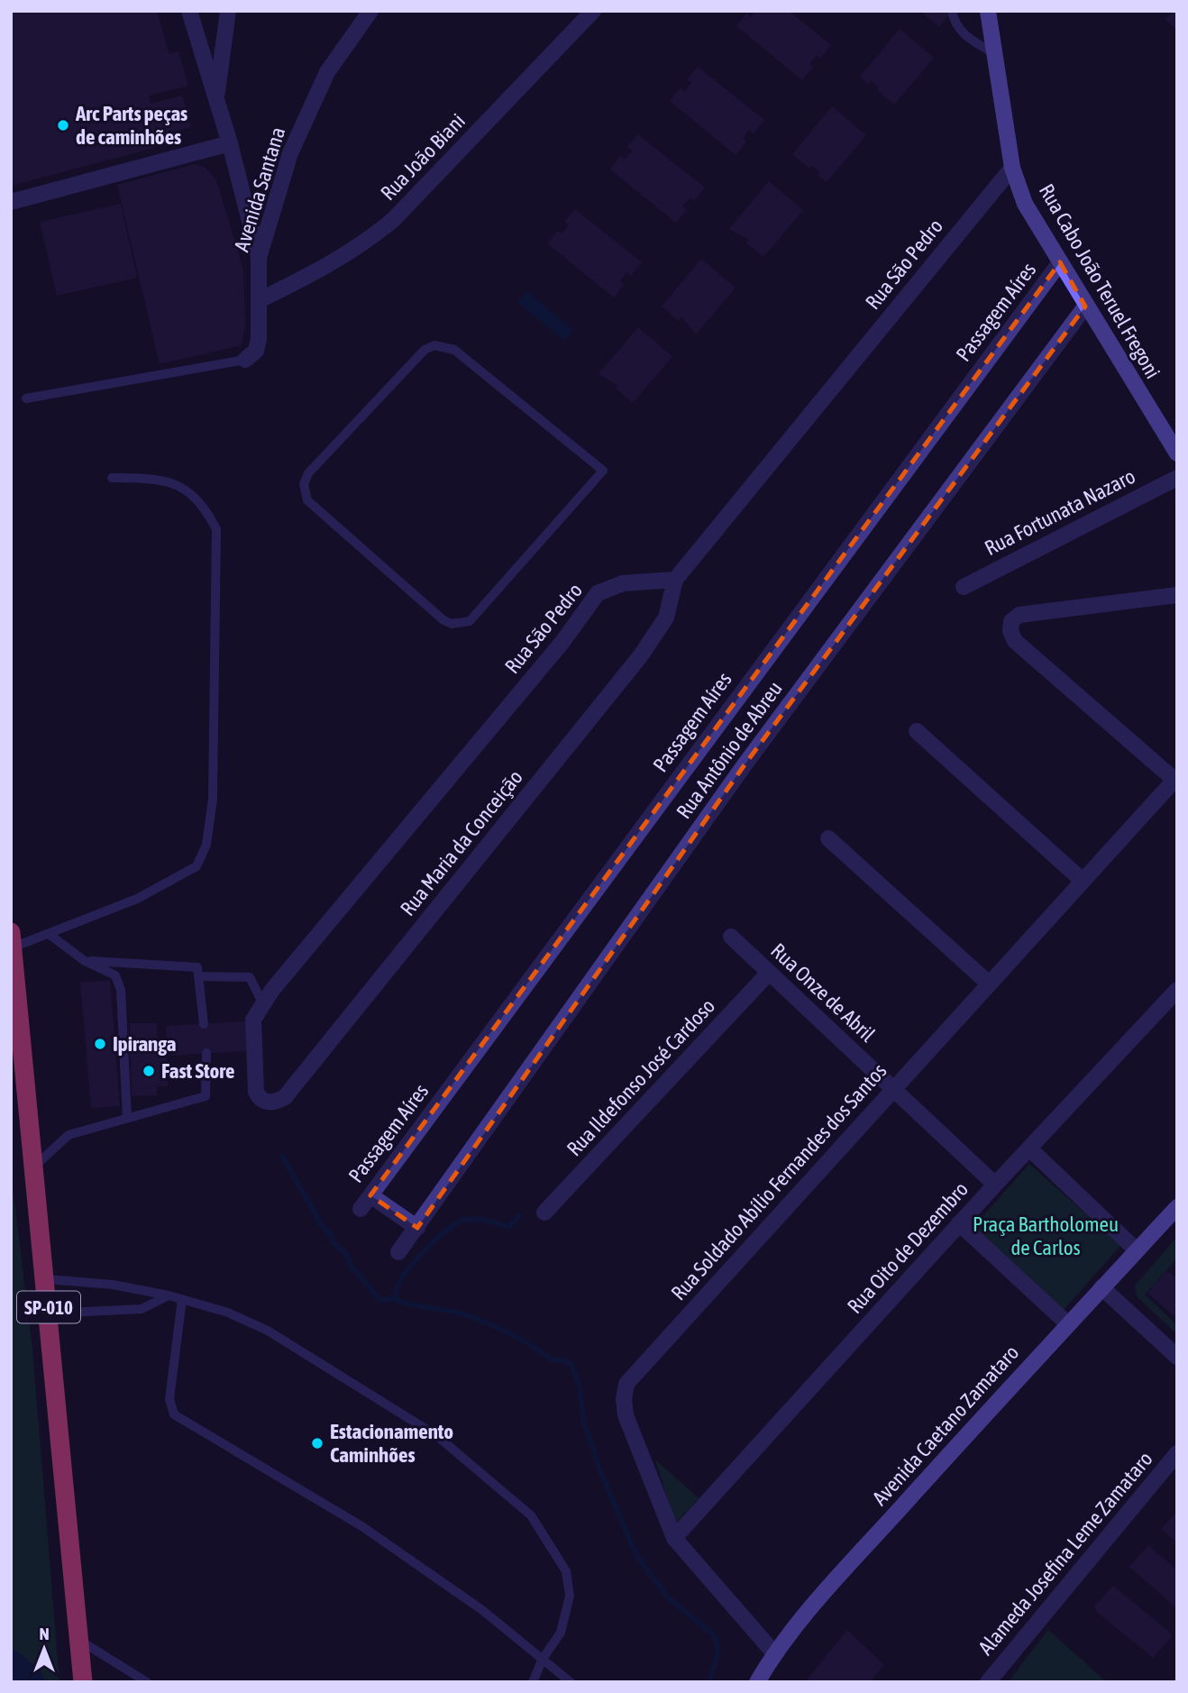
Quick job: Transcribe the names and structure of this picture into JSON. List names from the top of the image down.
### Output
{
  "streets": {
    "highway": ["SP-010"],
    "main road": ["Rua Cabo João Teruel Fregoni", "Avenida Caetano Zamataro"],
    "street": [
      "Rua João Biani",
      "Avenida Santana",
      "Rua São Pedro",
      "Passagem Aíres",
      "Rua Fortunata Nazaro",
      "Rua Antônio de Abreu",
      "Rua Maria da Conceição",
      "Rua Onze de Abril",
      "Rua Ildefonso José Cardoso",
      "Rua Soldado Abílio Fernandes dos Santos",
      "Rua Oito de Dezembro",
      "Alameda Josefina Leme Zamataro"
    ]
  },
  "crossings": [
    ["Rua João Biani", "Avenida Santana"],
    ["Rua São Pedro", "Rua Cabo João Teruel Fregoni"],
    ["Rua São Pedro", "Rua Maria da Conceição"],
    ["Rua Cabo João Teruel Fregoni", "Passagem Aíres"],
    ["Rua Cabo João Teruel Fregoni", "Rua Antônio de Abreu"],
    ["Rua Onze de Abril", "Rua Ildefonso José Cardoso"],
    ["Rua Onze de Abril", "Rua Soldado Abílio Fernandes dos Santos"],
    ["Rua Onze de Abril", "Rua Oito de Dezembro"],
    ["Rua Soldado Abílio Fernandes dos Santos", "Rua Oito de Dezembro"],
    ["Rua Soldado Abílio Fernandes dos Santos", "Avenida Caetano Zamataro"]
  ],
  "parks": ["Praça Bartholomeu de Carlos"],
  "places": [
    "Arc Parts peças de caminhões",
    "Ipiranga",
    "Fast Store",
    "Estacionamento Caminhões"
  ],
  "north": "top"
}
